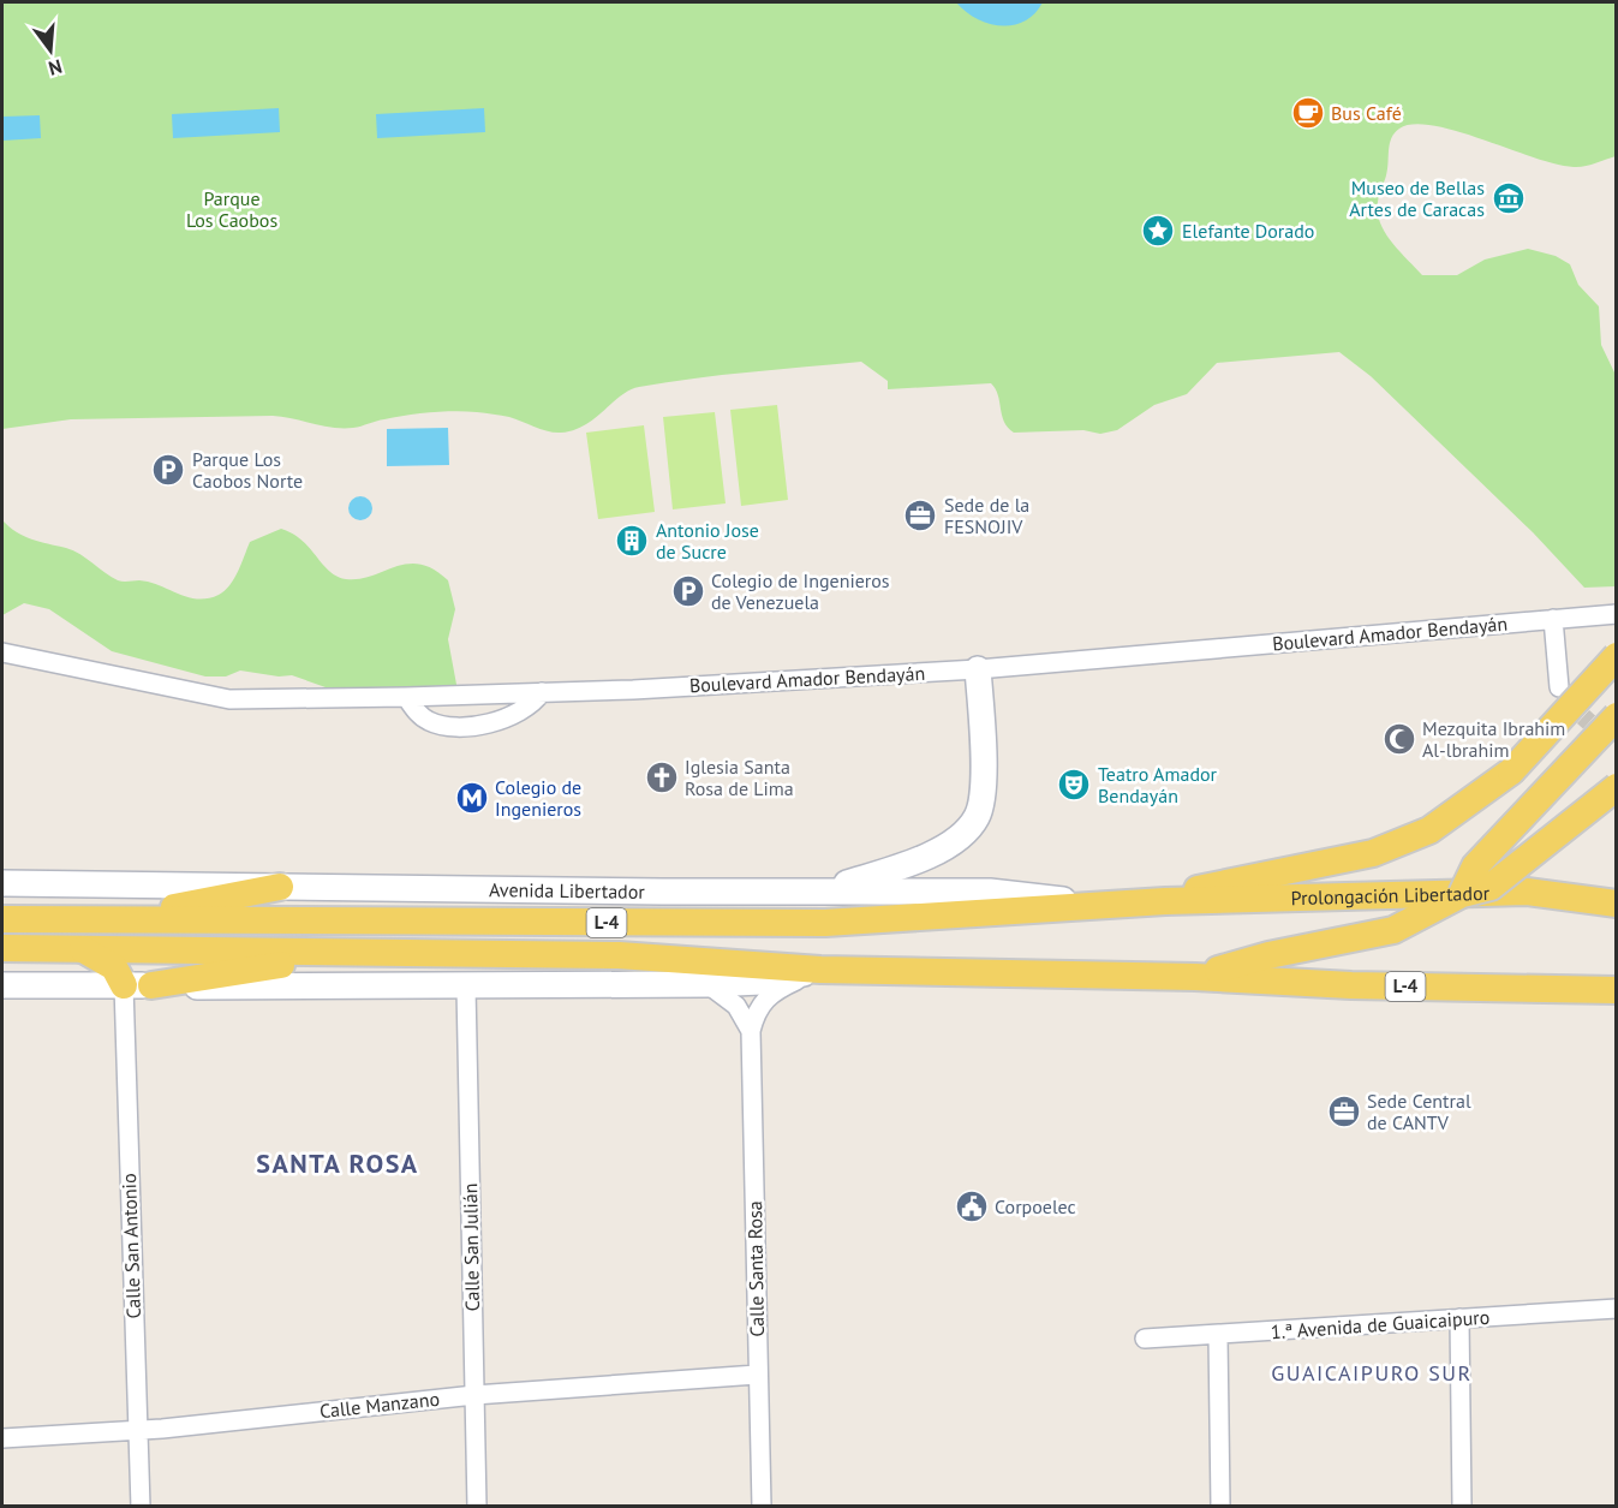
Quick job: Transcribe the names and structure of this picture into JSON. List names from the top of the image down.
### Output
{
  "streets": {
    "main road": ["Avenida Libertador", "Prolongación Libertador", "L-4"],
    "street": [
      "Boulevard Amador Bendayán",
      "Calle San Antonio",
      "Calle San Julián",
      "Calle Santa Rosa",
      "1.ª Avenida de Guaicaipuro",
      "Calle Manzano"
    ]
  },
  "crossings": [
    ["Avenida Libertador", "Prolongación Libertador"],
    ["Avenida Libertador", "L-4"],
    ["Prolongación Libertador", "L-4"],
    ["L-4", "Calle San Antonio"],
    ["L-4", "Calle San Julián"],
    ["L-4", "Calle Santa Rosa"],
    ["Calle San Antonio", "Calle Manzano"],
    ["Calle San Julián", "Calle Manzano"],
    ["Calle Santa Rosa", "Calle Manzano"]
  ],
  "districts": ["SANTA ROSA", "GUAICAIPURO SUR"],
  "parks": ["Parque Los Caobos"],
  "places": {
    "cafe": ["Bus Café"],
    "museum": ["Museo de Bellas Artes de Caracas"],
    "place": ["Elefante Dorado"],
    "parking": ["Parque Los Caobos Norte", "Colegio de Ingenieros de Venezuela"],
    "office": ["Sede de la FESNOJIV", "Sede Central de CANTV"],
    "building": ["Antonio Jose de Sucre"],
    "mosque": ["Mezquita Ibrahim Al-lbrahim"],
    "church": ["Iglesia Santa Rosa de Lima"],
    "theatre": ["Teatro Amador Bendayán"],
    "metro station": ["Colegio de Ingenieros"],
    "public building": ["Corpoelec"]
  },
  "north": "bottom"
}
